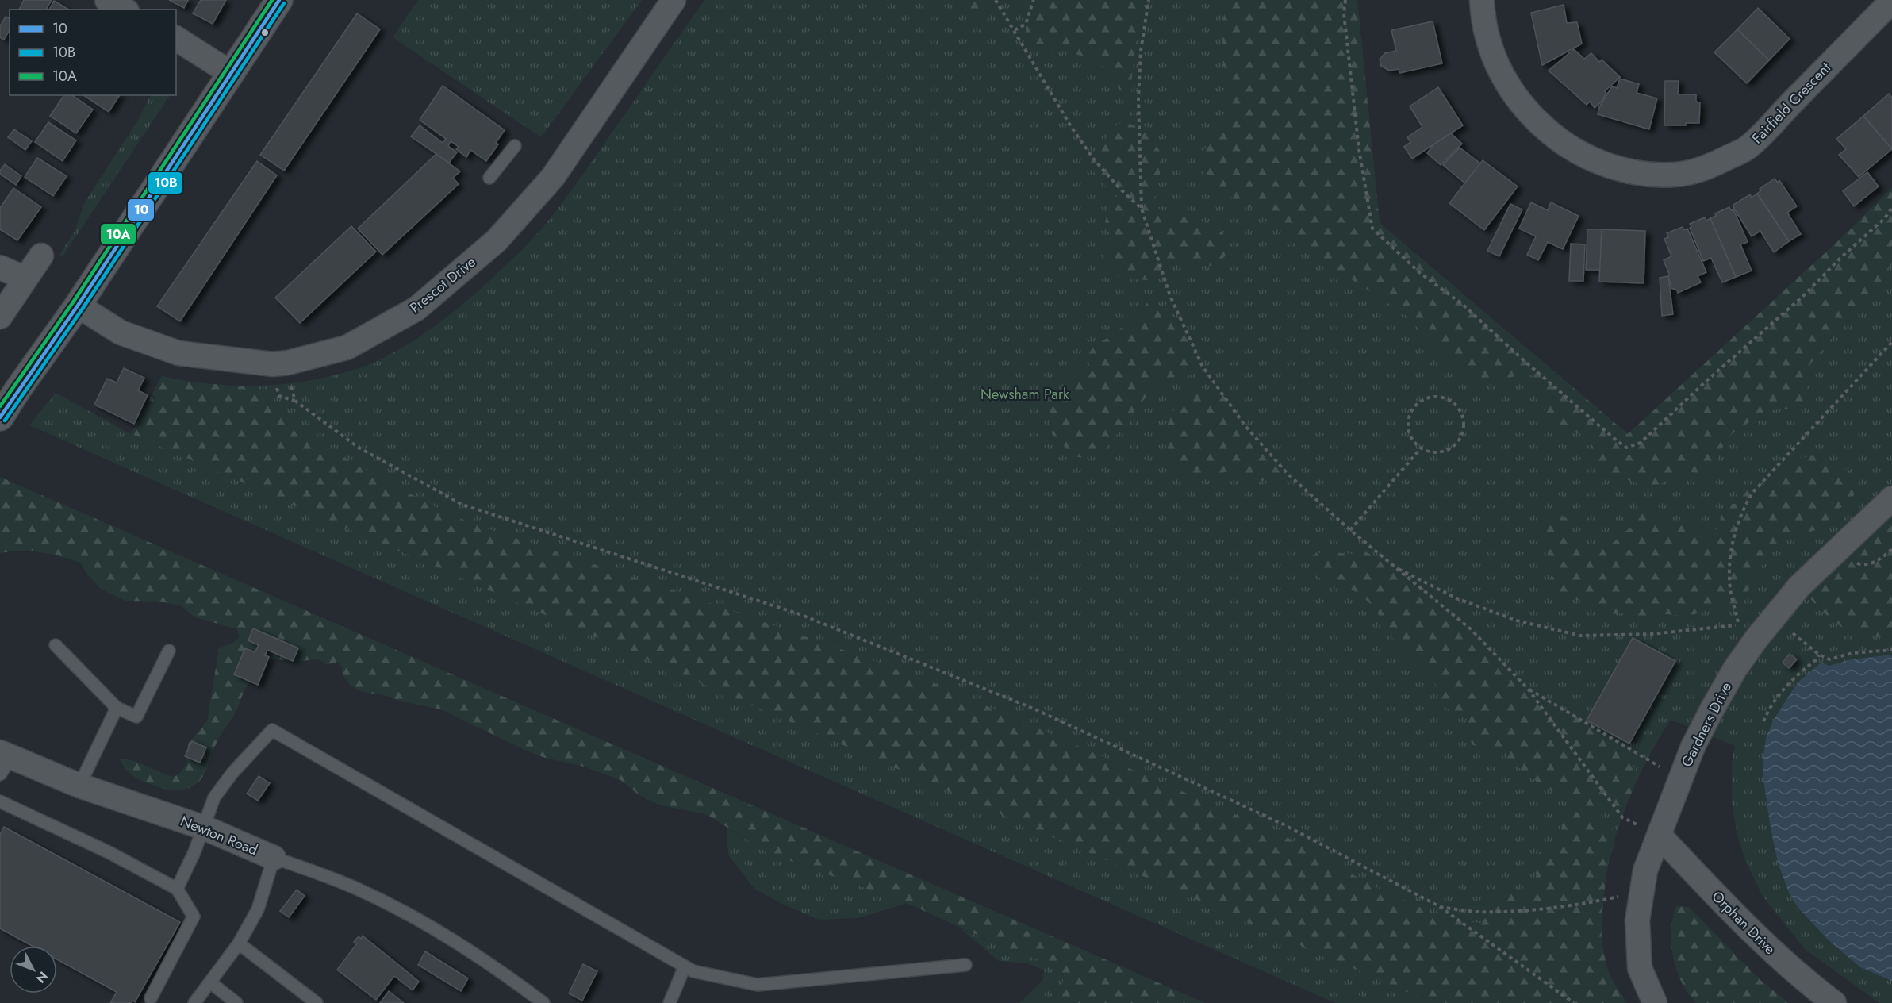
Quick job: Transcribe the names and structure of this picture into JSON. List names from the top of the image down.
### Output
{
  "streets": {
    "street": [
      "Fairfield Crescent",
      "Prescot Drive",
      "Gardners Drive",
      "Newton Road",
      "Orphan Drive"
    ]
  },
  "crossings": [
    ["Gardners Drive", "Orphan Drive"]
  ],
  "parks": ["Newsham Park"],
  "lines": ["transit line 10", "transit line 10A", "transit line 10B"],
  "legend": ["10", "10B", "10A"],
  "north": "bottom right"
}
